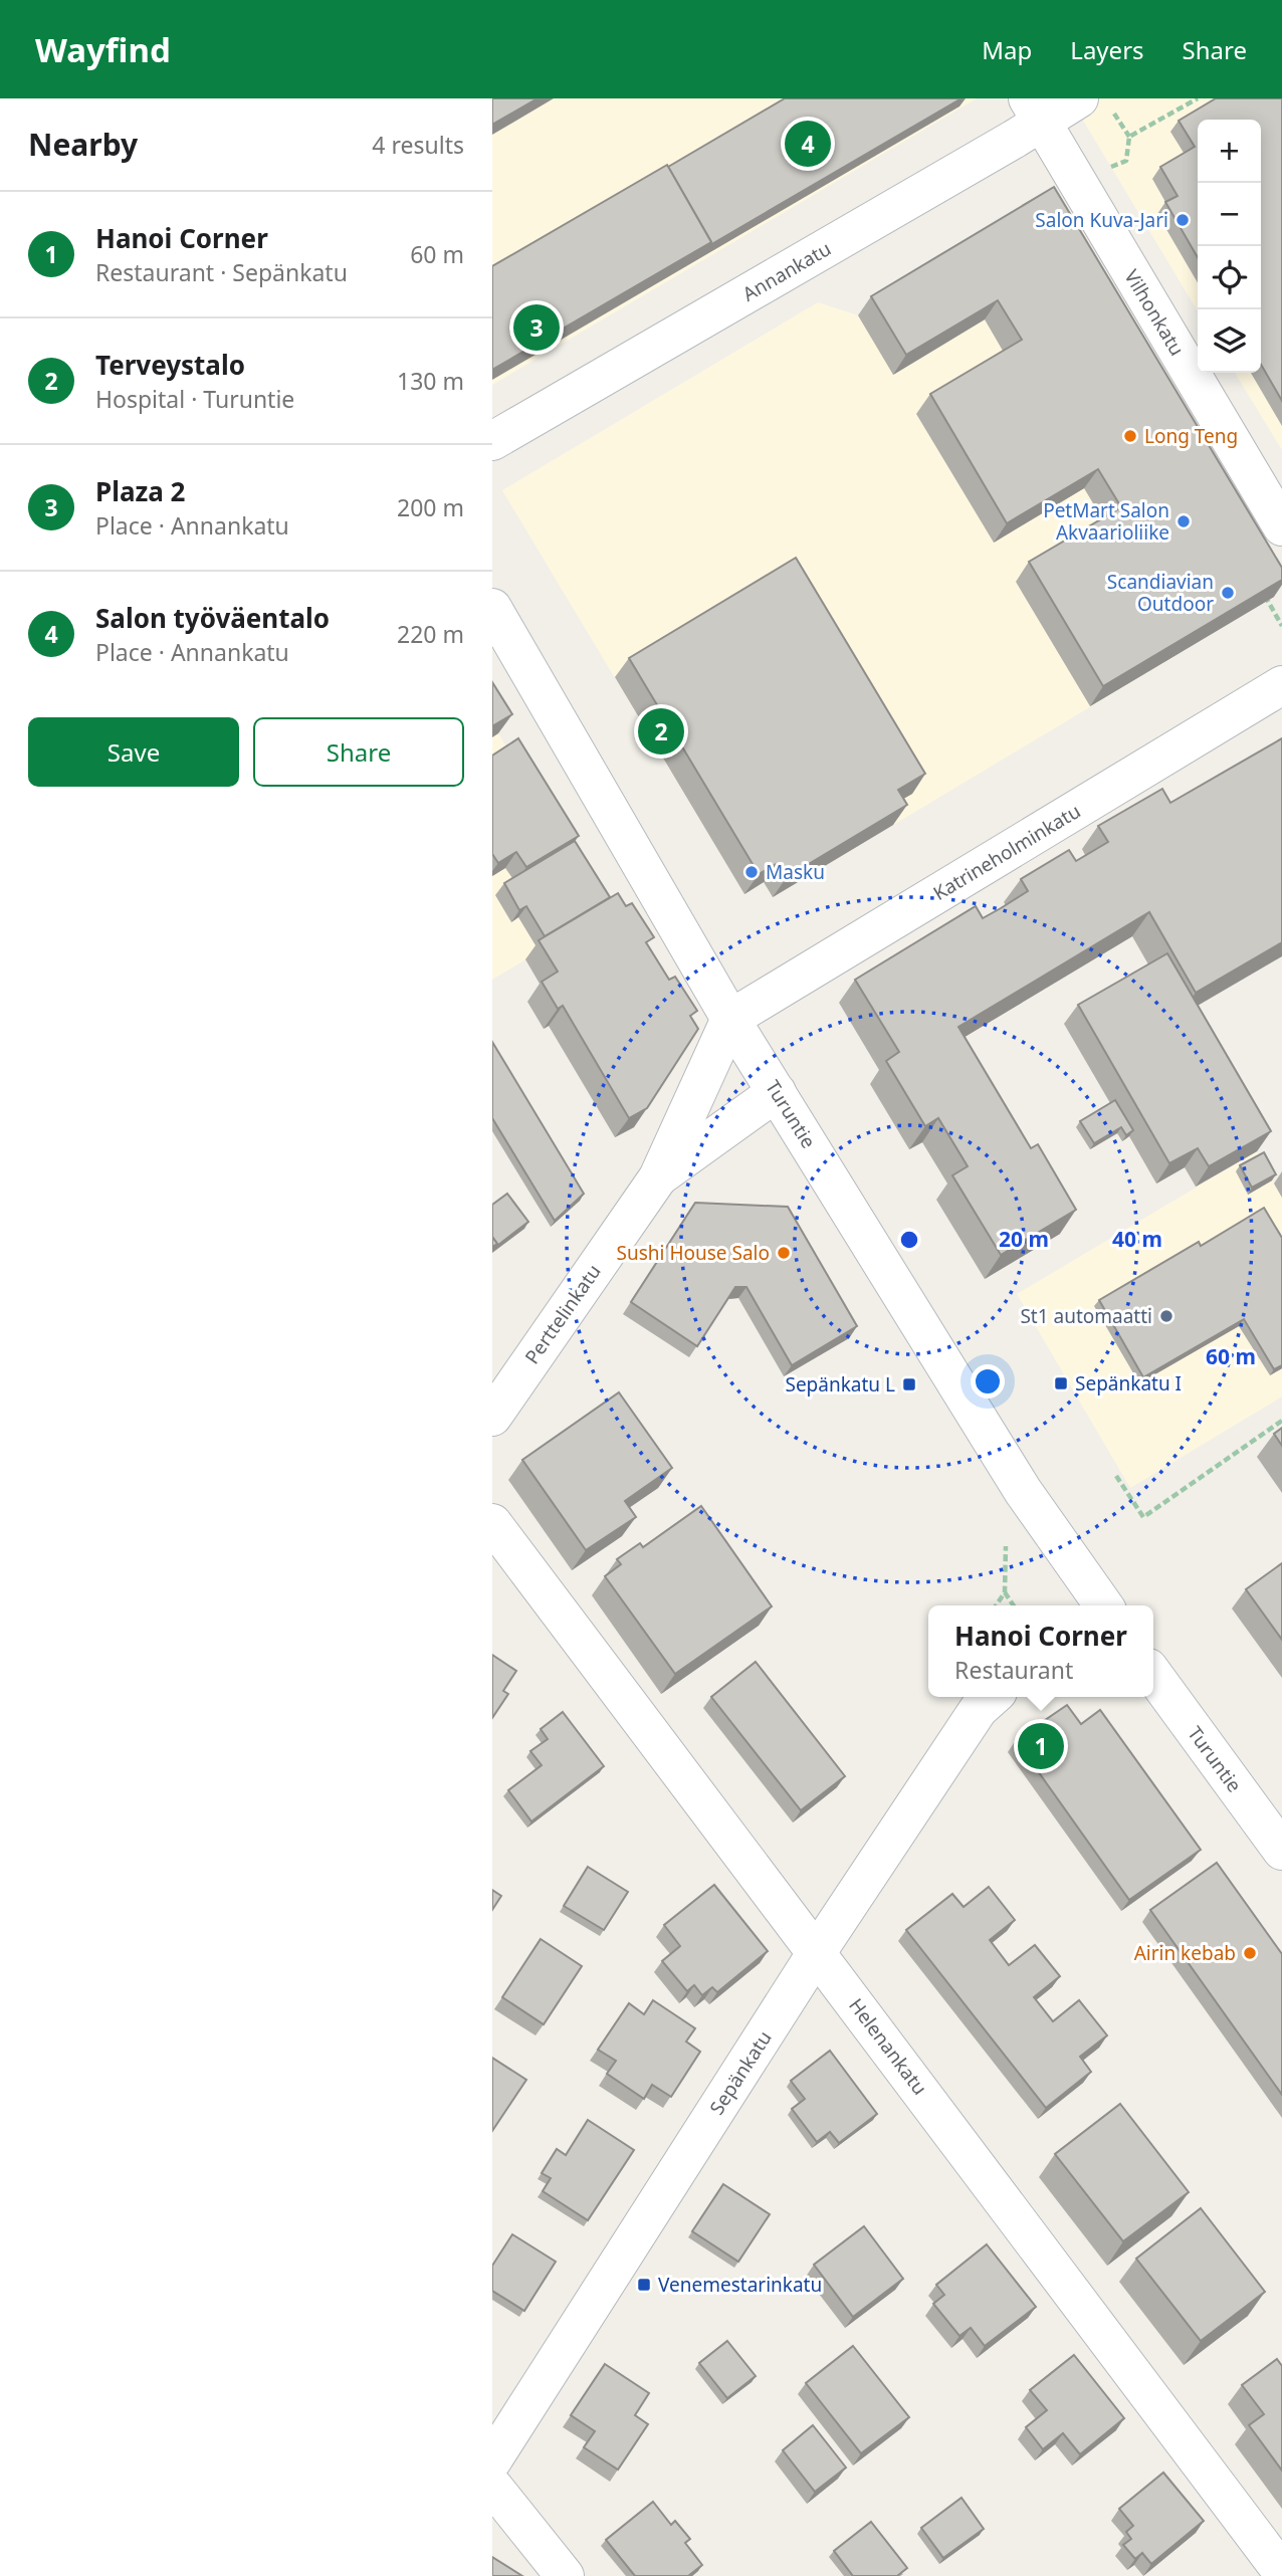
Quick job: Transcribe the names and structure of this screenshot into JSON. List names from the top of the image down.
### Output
{
  "streets": {
    "street": [
      "Annankatu",
      "Vilhonkatu",
      "Katrineholminkatu",
      "Turuntie",
      "Perttelinkatu",
      "Helenankatu",
      "Sepänkatu"
    ]
  },
  "crossings": [
    ["Annankatu", "Vilhonkatu"],
    ["Katrineholminkatu", "Turuntie"],
    ["Katrineholminkatu", "Perttelinkatu"],
    ["Turuntie", "Perttelinkatu"],
    ["Helenankatu", "Sepänkatu"]
  ],
  "places": {
    "other": [
      "Salon Kuva-Jari",
      "Long Teng",
      "PetMart Salon Akvaarioliike",
      "Scandiavian Outdoor",
      "Masku",
      "Sushi House Salo",
      "St1 automaatti",
      "Airin kebab"
    ],
    "transit": ["Sepänkatu I", "Sepänkatu L", "Venemestarinkatu"]
  },
  "page": {
    "header": "Wayfind",
    "nav": ["Map", "Layers", "Share"],
    "heading": ["Nearby", "4 results"],
    "pins": [
      "4",
      "3",
      "2",
      "1"
    ],
    "map_buttons": ["+", "−"],
    "list": [
      {
        "mark": "1",
        "name": "Hanoi Corner",
        "note": "Restaurant · Sepänkatu",
        "value": "60 m"
      },
      {
        "mark": "2",
        "name": "Terveystalo",
        "note": "Hospital · Turuntie",
        "value": "130 m"
      },
      {
        "mark": "3",
        "name": "Plaza 2",
        "note": "Place · Annankatu",
        "value": "200 m"
      },
      {
        "mark": "4",
        "name": "Salon työväentalo",
        "note": "Place · Annankatu",
        "value": "220 m"
      }
    ],
    "buttons": ["Save", "Share"],
    "popup": ["Hanoi Corner", "Restaurant"]
  },
  "rings": ["20 m", "40 m", "60 m"]
}
